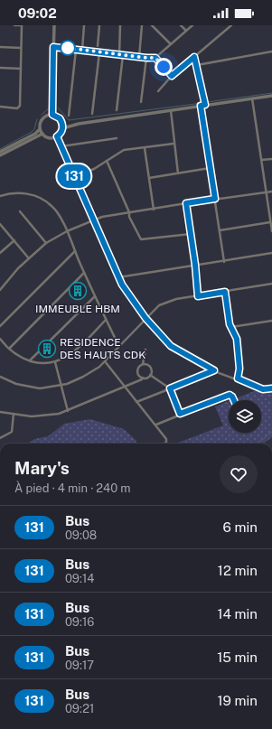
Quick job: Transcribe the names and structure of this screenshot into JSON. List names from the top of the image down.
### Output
{
  "places": {
    "building": ["IMMEUBLE HBM", "RESIDENCE DES HAUTS CDK"]
  },
  "lines": ["bus line 131"],
  "page": {
    "status": "09:02",
    "on_map": "131",
    "heading": ["Mary's", "À pied · 4 min · 240 m"],
    "list": [
      {
        "mark": "131",
        "name": "Bus",
        "note": "09:08",
        "value": "6 min"
      },
      {
        "mark": "131",
        "name": "Bus",
        "note": "09:14",
        "value": "12 min"
      },
      {
        "mark": "131",
        "name": "Bus",
        "note": "09:16",
        "value": "14 min"
      },
      {
        "mark": "131",
        "name": "Bus",
        "note": "09:17",
        "value": "15 min"
      },
      {
        "mark": "131",
        "name": "Bus",
        "note": "09:21",
        "value": "19 min"
      }
    ]
  }
}
